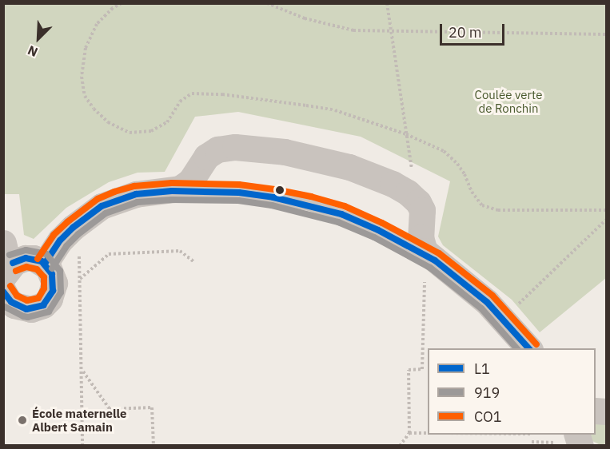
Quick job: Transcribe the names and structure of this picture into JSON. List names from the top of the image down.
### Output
{
  "parks": ["Coulée verte de Ronchin"],
  "places": ["École maternelle Albert Samain"],
  "lines": ["transit line CO1", "transit line L1", "transit line 919"],
  "legend": ["L1", "919", "CO1"],
  "scale_bar": "20 m",
  "north": "bottom left"
}
